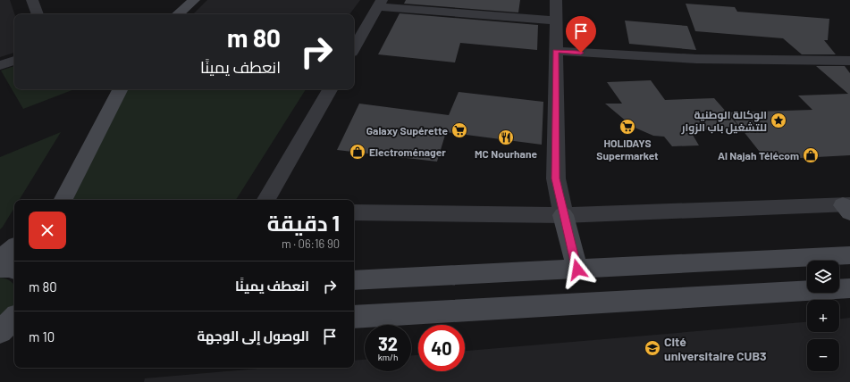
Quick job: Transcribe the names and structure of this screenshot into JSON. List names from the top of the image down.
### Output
{
  "places": {
    "place": ["الوكالة الوطنية للتشغيل باب الزوار"],
    "supermarket": ["HOLIDAYS Supermarket", "Galaxy Supérette"],
    "restaurant": ["MC Nourhane"],
    "shop": ["Electroménager", "Al Najah Télécom"],
    "school or university": ["Cité universitaire CUB3"]
  },
  "page": {
    "turn": ["80 m", "انعطف يمينًا"],
    "heading": ["1 دقيقة", "90 m · 06:16"],
    "map_buttons": ["+", "−"],
    "list": [
      {
        "name": "انعطف يمينًا",
        "value": "80 m"
      },
      {
        "name": "الوصول إلى الوجهة",
        "value": "10 m"
      }
    ],
    "speed": "32 km/h",
    "limit": "40"
  }
}
